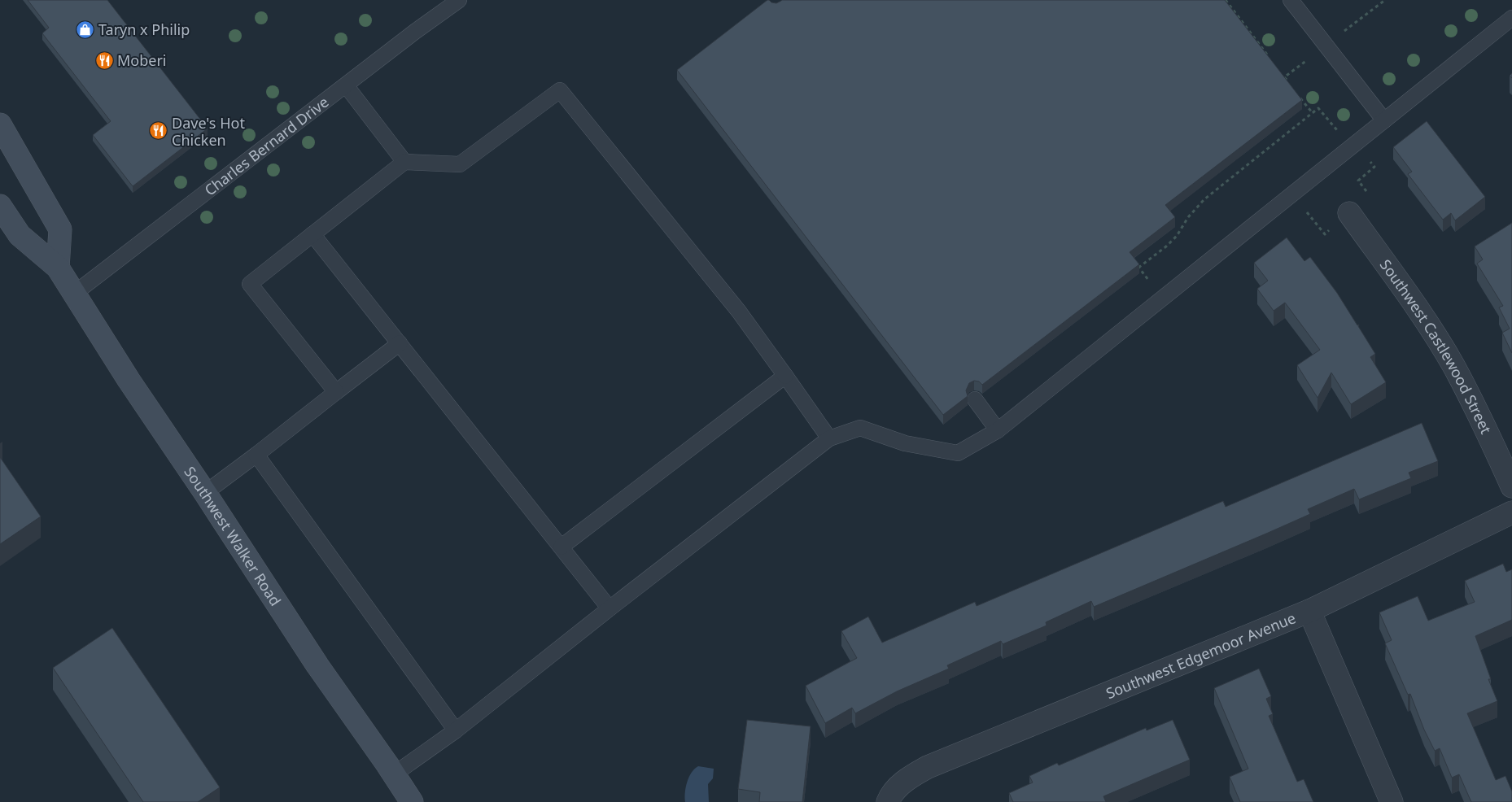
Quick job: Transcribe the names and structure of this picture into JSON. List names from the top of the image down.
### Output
{
  "streets": {
    "main road": ["Southwest Walker Road"],
    "street": ["Southwest Castlewood Street", "Southwest Edgemoor Avenue"],
    "lane": ["Charles Bernard Drive"]
  },
  "crossings": [
    ["Charles Bernard Drive", "Southwest Walker Road"]
  ],
  "places": {
    "shop": ["Taryn x Philip"],
    "restaurant": ["Moberi", "Dave's Hot Chicken"]
  }
}
